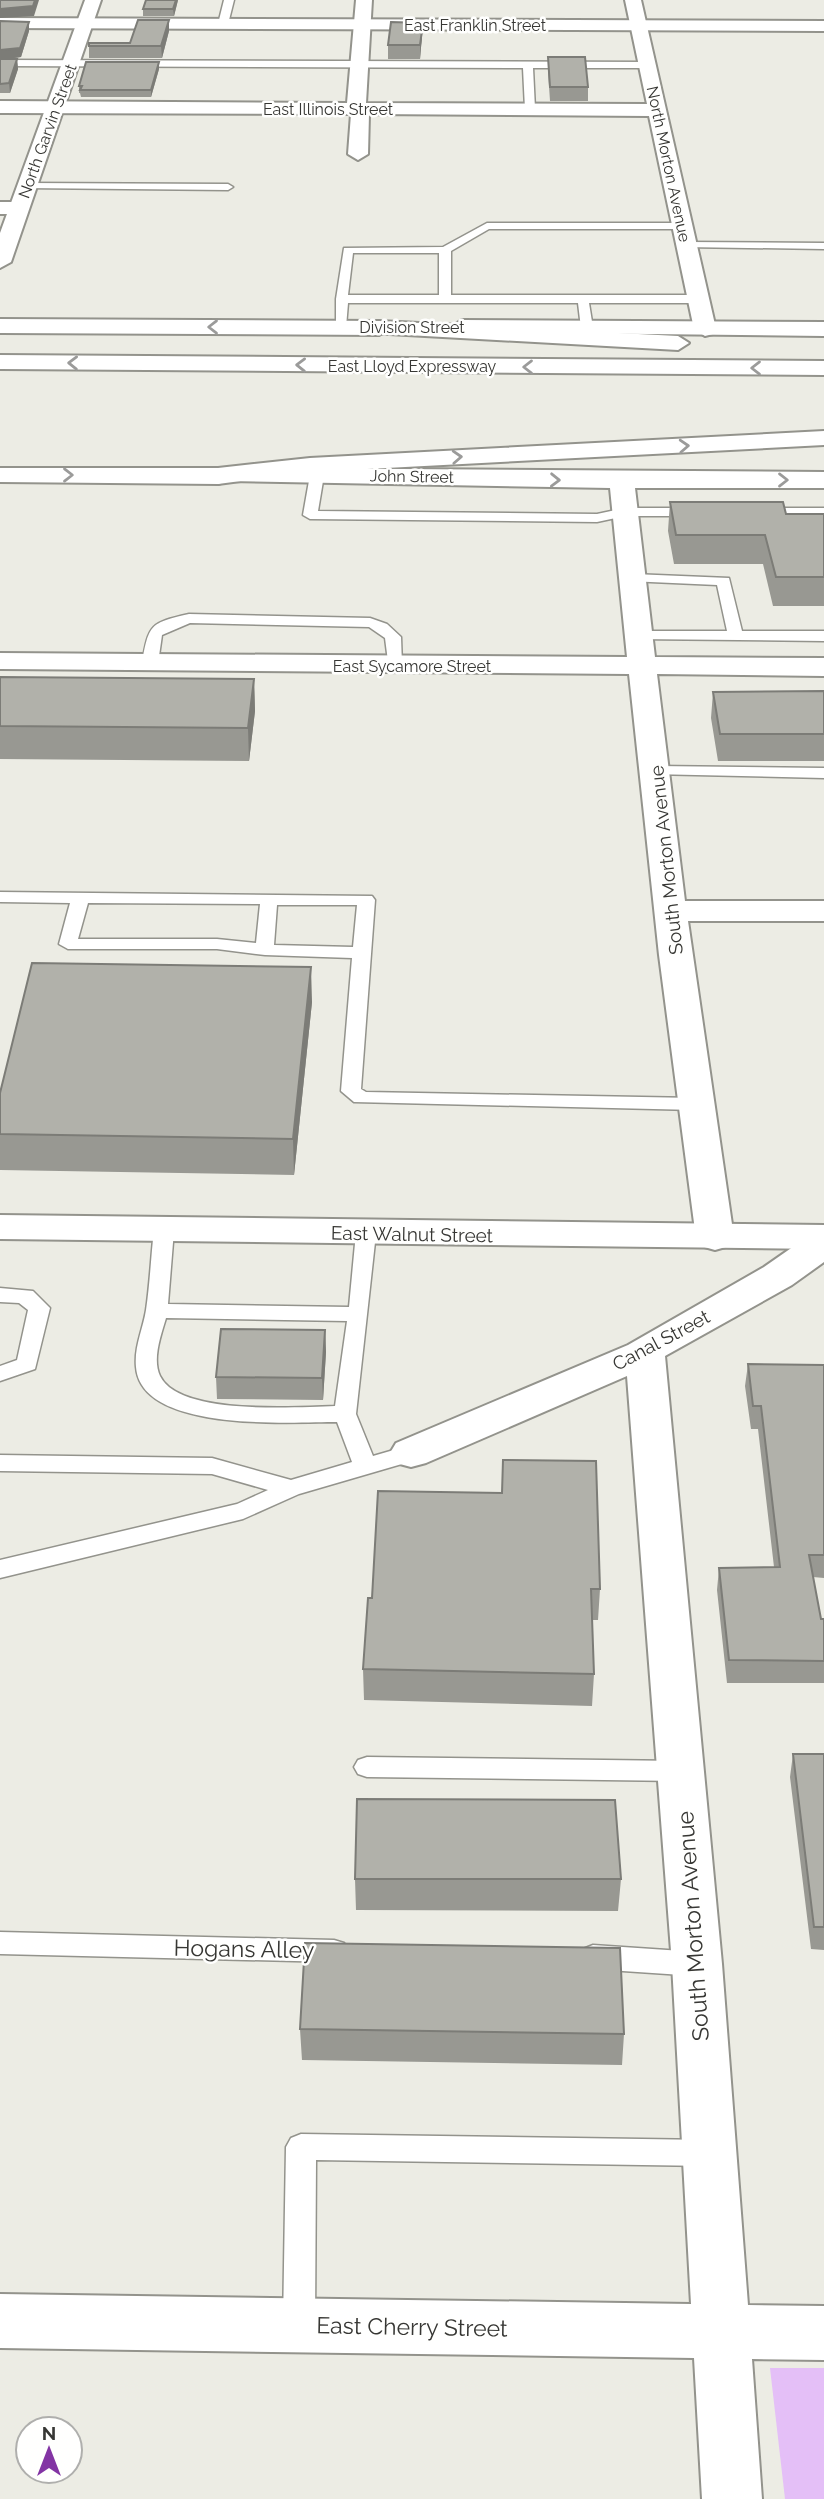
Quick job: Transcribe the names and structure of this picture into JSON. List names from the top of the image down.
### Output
{
  "streets": {
    "main road": [
      "East Franklin Street",
      "East Illinois Street",
      "North Garvin Street",
      "North Morton Avenue",
      "Division Street",
      "East Lloyd Expressway",
      "John Street",
      "East Sycamore Street",
      "South Morton Avenue",
      "East Walnut Street",
      "Canal Street",
      "East Cherry Street"
    ],
    "lane": ["Hogans Alley"]
  },
  "crossings": [
    ["East Franklin Street", "North Garvin Street"],
    ["East Franklin Street", "North Morton Avenue"],
    ["East Illinois Street", "North Garvin Street"],
    ["East Illinois Street", "North Morton Avenue"],
    ["North Morton Avenue", "Division Street"],
    ["John Street", "South Morton Avenue"],
    ["East Sycamore Street", "South Morton Avenue"],
    ["South Morton Avenue", "East Walnut Street"],
    ["South Morton Avenue", "Canal Street"],
    ["South Morton Avenue", "East Cherry Street"]
  ],
  "north": "top"
}
